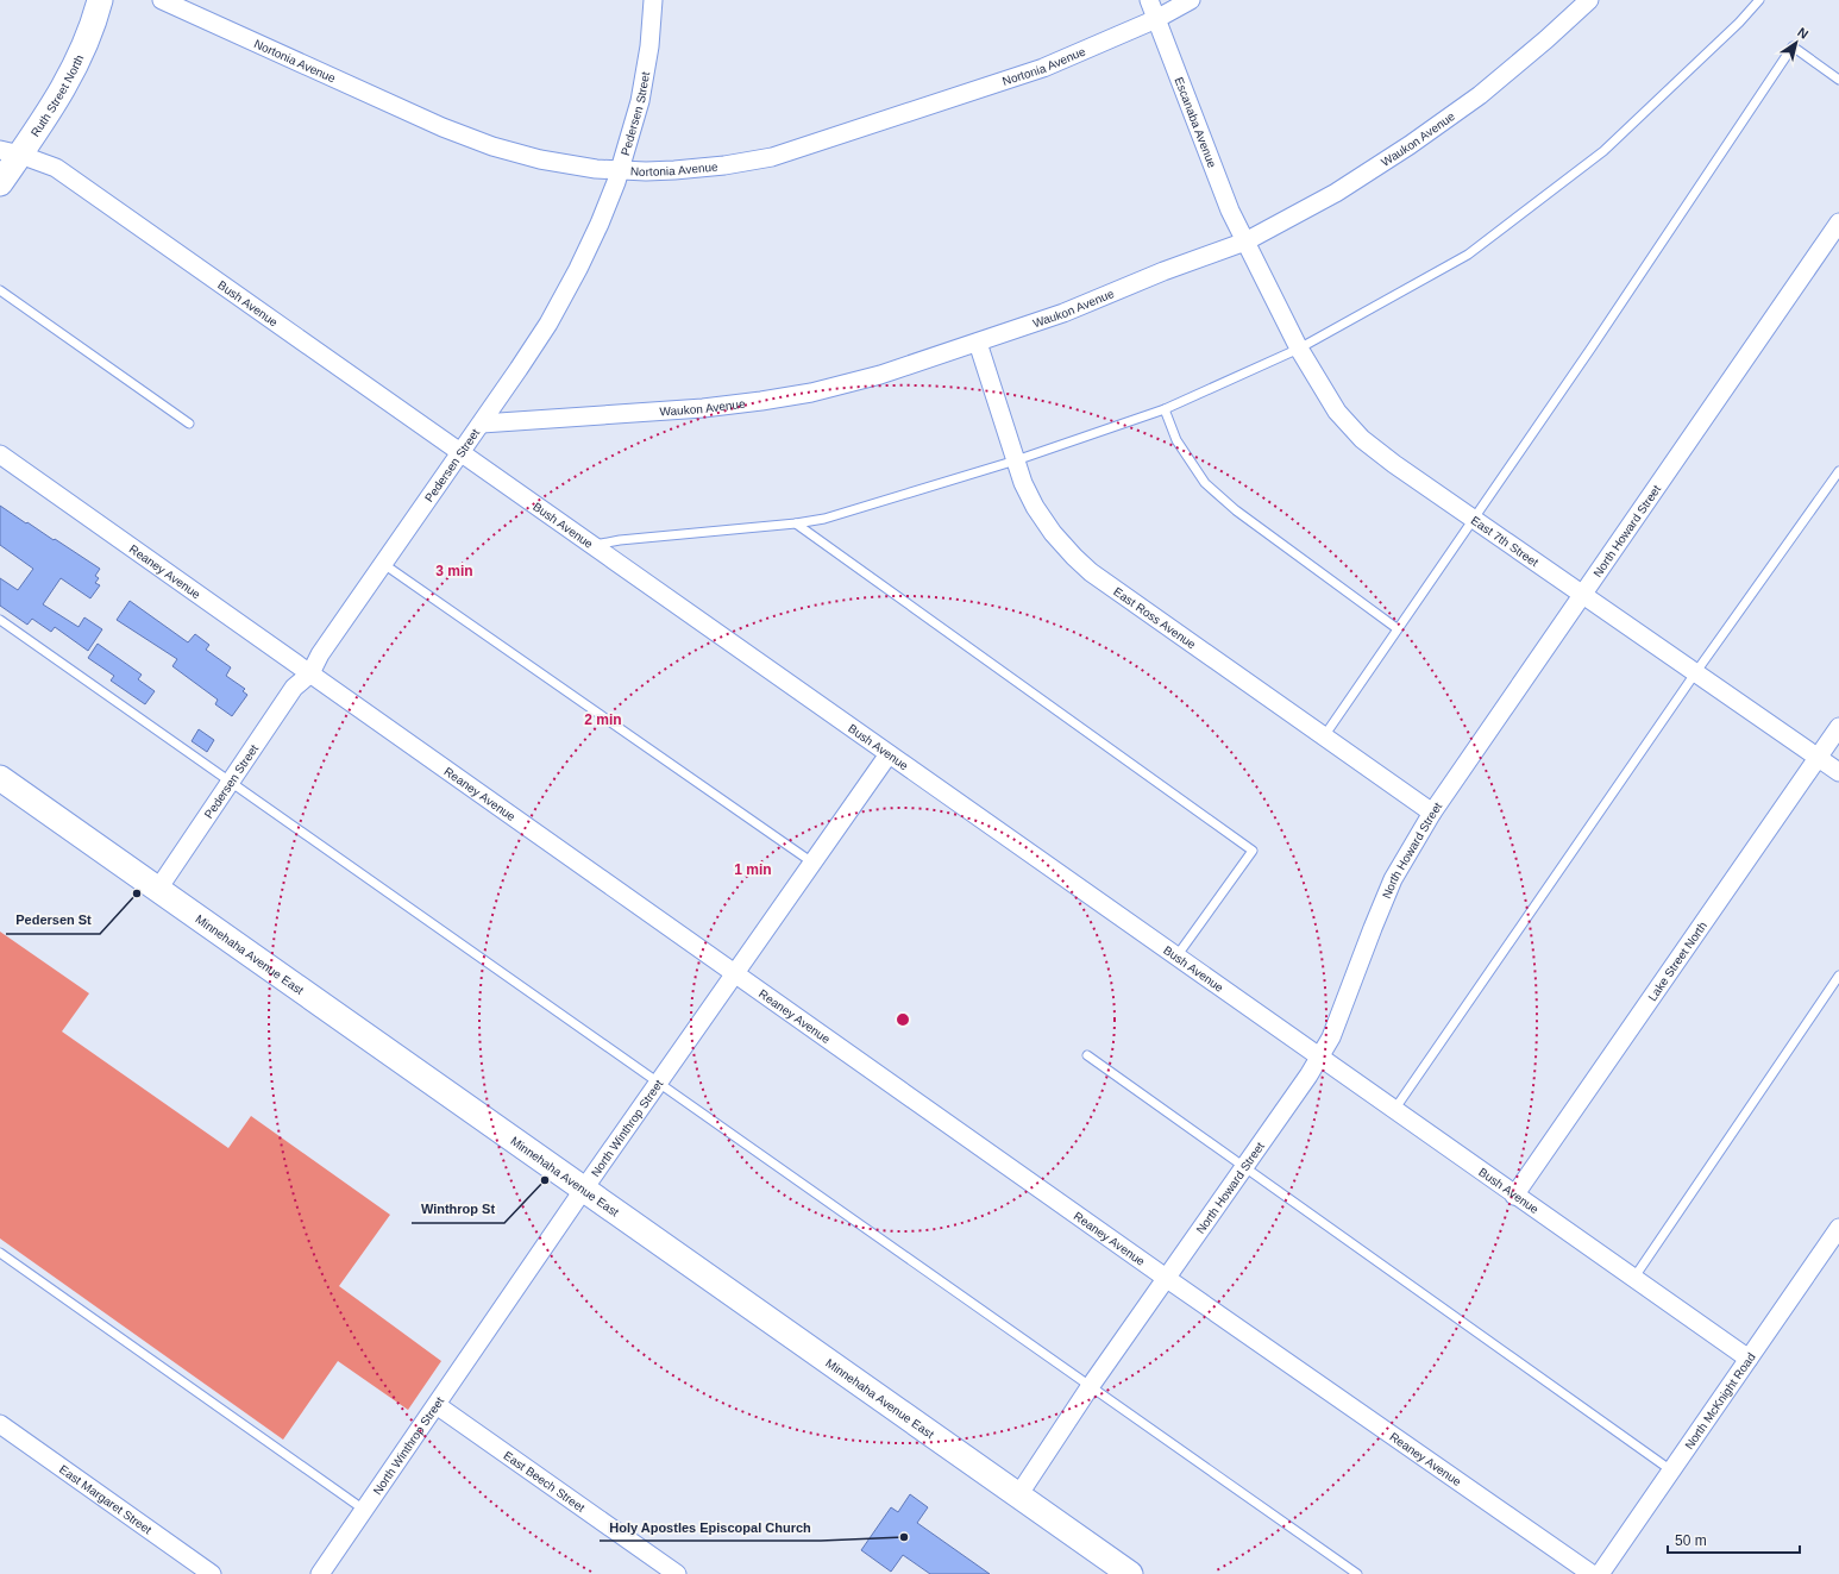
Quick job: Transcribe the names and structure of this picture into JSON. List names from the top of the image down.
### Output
{
  "streets": {
    "main road": ["Ruth Street North", "Minnehaha Avenue East"],
    "street": [
      "Nortonia Avenue",
      "Pedersen Street",
      "Escanaba Avenue",
      "Waukon Avenue",
      "Bush Avenue",
      "North Howard Street",
      "East 7th Street",
      "Reaney Avenue",
      "East Ross Avenue",
      "Lake Street North",
      "North Winthrop Street",
      "North McKnight Road",
      "East Beech Street",
      "East Margaret Street"
    ]
  },
  "crossings": [
    ["Nortonia Avenue", "Pedersen Street"],
    ["Nortonia Avenue", "Escanaba Avenue"],
    ["Ruth Street North", "Bush Avenue"],
    ["Pedersen Street", "Waukon Avenue"],
    ["Pedersen Street", "Bush Avenue"],
    ["Pedersen Street", "Reaney Avenue"],
    ["Pedersen Street", "Minnehaha Avenue East"],
    ["Escanaba Avenue", "Waukon Avenue"],
    ["Escanaba Avenue", "East 7th Street"],
    ["Waukon Avenue", "East 7th Street"],
    ["Waukon Avenue", "East Ross Avenue"],
    ["Bush Avenue", "North Howard Street"],
    ["Bush Avenue", "Lake Street North"],
    ["Bush Avenue", "North Winthrop Street"],
    ["Bush Avenue", "North McKnight Road"],
    ["North Howard Street", "East 7th Street"],
    ["North Howard Street", "Reaney Avenue"],
    ["North Howard Street", "East Ross Avenue"],
    ["North Howard Street", "Minnehaha Avenue East"],
    ["East 7th Street", "Lake Street North"],
    ["Reaney Avenue", "North Winthrop Street"],
    ["Minnehaha Avenue East", "North Winthrop Street"],
    ["North Winthrop Street", "East Beech Street"]
  ],
  "places": ["Pedersen St", "Winthrop St", "Holy Apostles Episcopal Church"],
  "scale_bar": "50 m",
  "north": "top right",
  "rings": ["3 min", "2 min", "1 min"]
}
